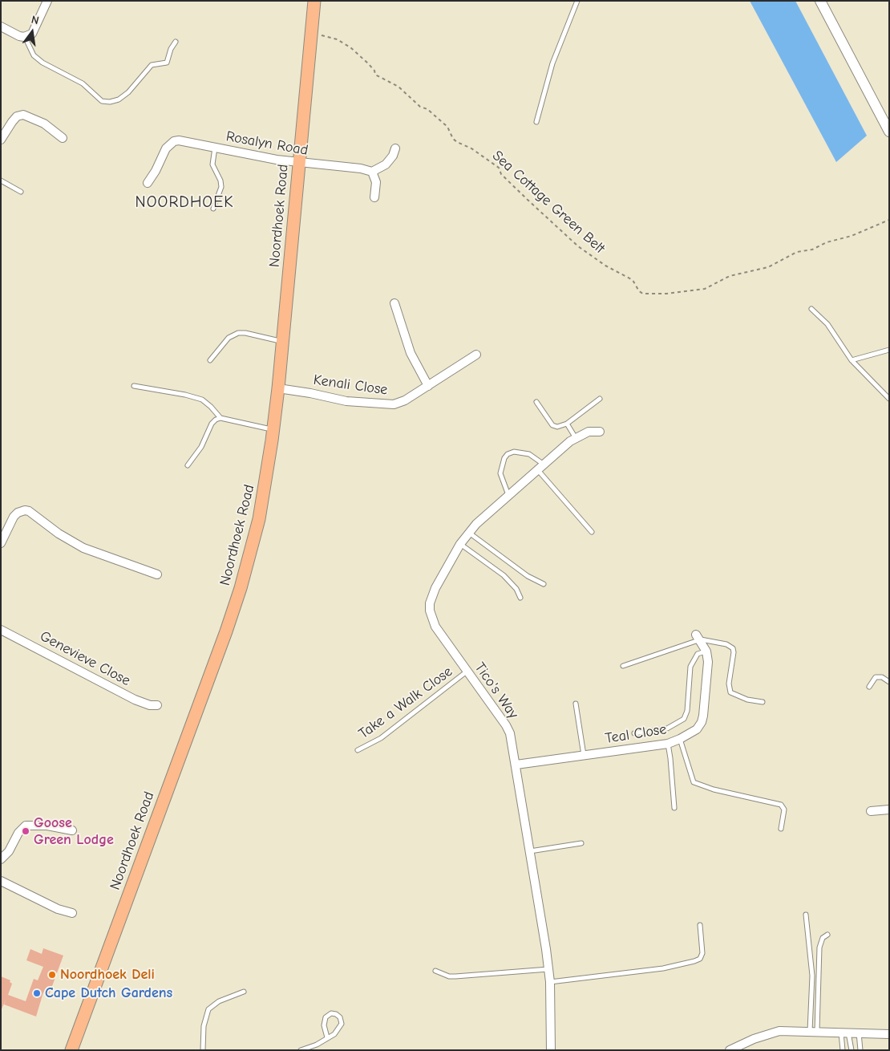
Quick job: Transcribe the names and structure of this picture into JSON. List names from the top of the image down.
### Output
{
  "streets": {
    "main road": ["Noordhoek Road"],
    "street": [
      "Rosalyn Road",
      "Kenali Close",
      "Genevieve Close",
      "Tico's Way",
      "Teal Close"
    ],
    "lane": ["Take a Walk Close"],
    "path": ["Sea Cottage Green Belt"]
  },
  "crossings": [
    ["Rosalyn Road", "Noordhoek Road"],
    ["Sea Cottage Green Belt", "Noordhoek Road"],
    ["Noordhoek Road", "Kenali Close"],
    ["Tico's Way", "Take a Walk Close"],
    ["Tico's Way", "Teal Close"]
  ],
  "districts": ["NOORDHOEK"],
  "places": ["Goose Green Lodge", "Noordhoek Deli", "Cape Dutch Gardens"],
  "north": "top"
}
